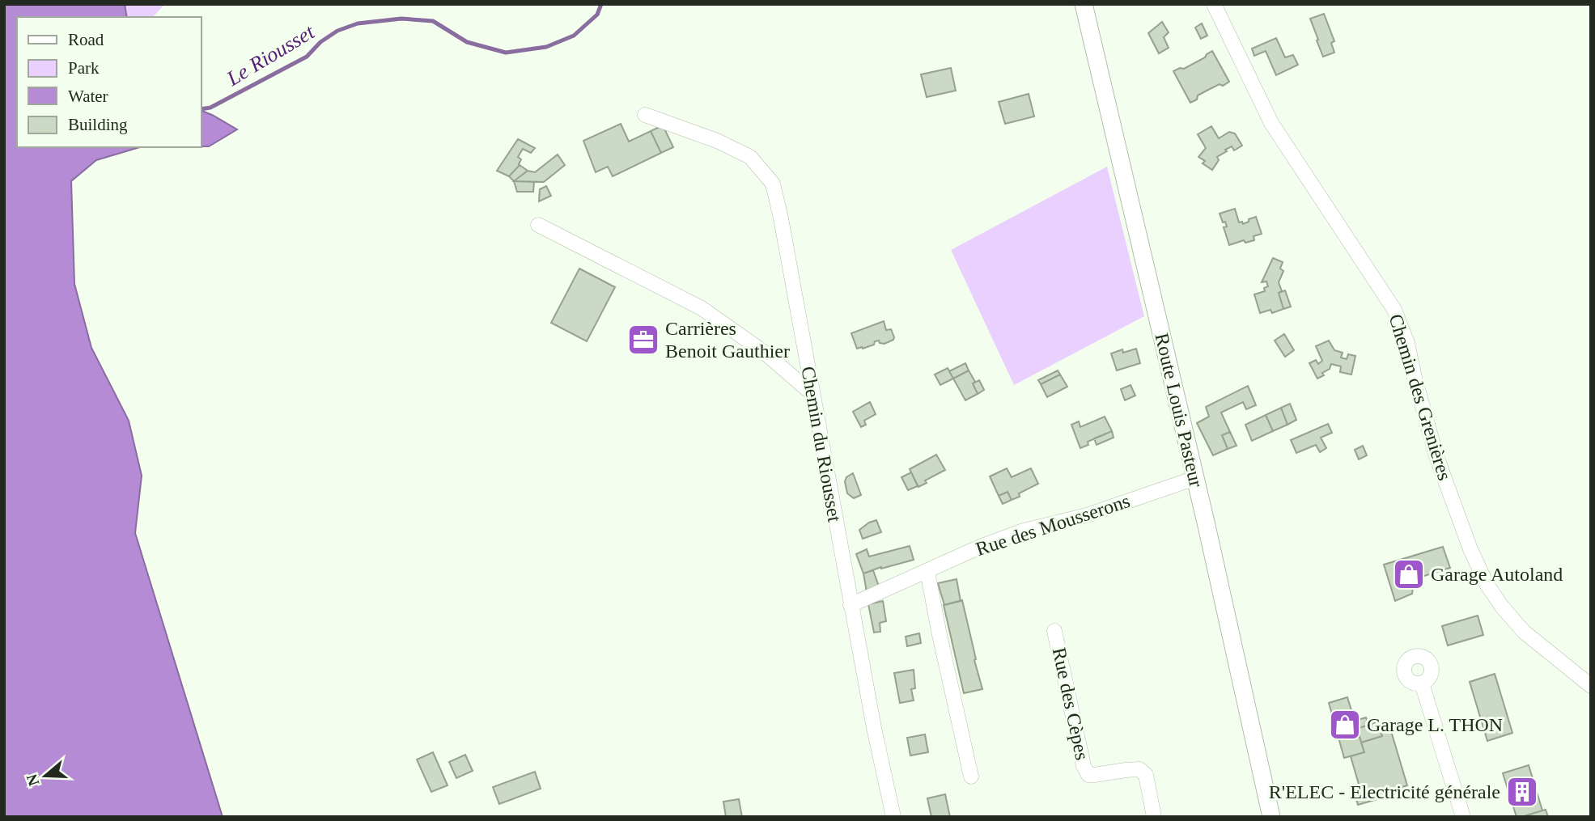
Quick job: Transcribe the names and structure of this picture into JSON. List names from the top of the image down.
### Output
{
  "streets": {
    "main road": ["Route Louis Pasteur"],
    "street": [
      "Chemin des Grenières",
      "Chemin du Riousset",
      "Rue des Mousserons",
      "Rue des Cèpes"
    ]
  },
  "crossings": [
    ["Route Louis Pasteur", "Rue des Mousserons"],
    ["Chemin du Riousset", "Rue des Mousserons"]
  ],
  "water": ["Le Riousset"],
  "places": {
    "office": ["Carrières Benoit Gauthier"],
    "shop": ["Garage Autoland", "Garage L. THON"],
    "building": ["R'ELEC - Electricité générale"]
  },
  "legend": [
    "Road",
    "Park",
    "Water",
    "Building"
  ],
  "north": "left"
}
